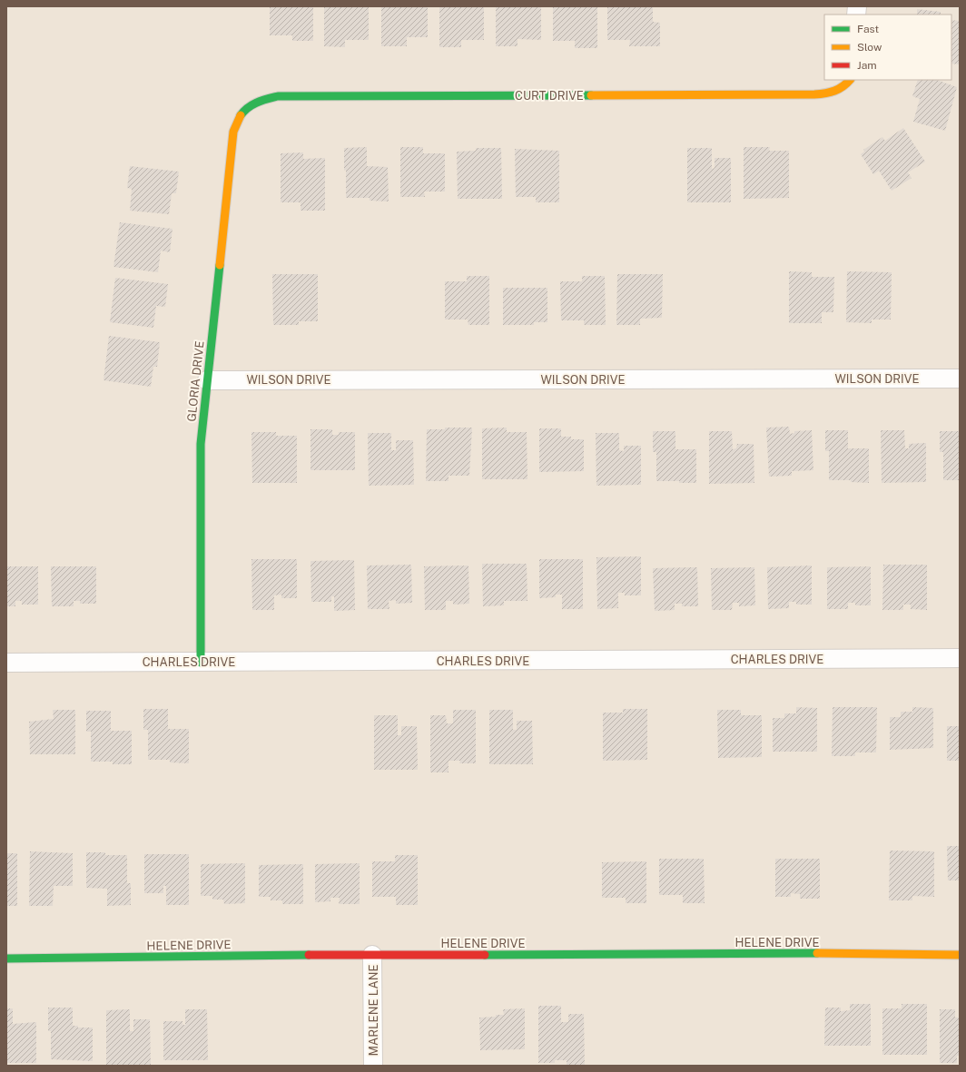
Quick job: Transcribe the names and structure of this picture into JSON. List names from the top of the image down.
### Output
{
  "streets": {
    "street": [
      "CURT DRIVE",
      "WILSON DRIVE",
      "GLORIA DRIVE",
      "CHARLES DRIVE",
      "HELENE DRIVE",
      "MARLENE LANE"
    ]
  },
  "crossings": [
    ["CURT DRIVE", "GLORIA DRIVE"],
    ["WILSON DRIVE", "GLORIA DRIVE"],
    ["GLORIA DRIVE", "CHARLES DRIVE"],
    ["HELENE DRIVE", "MARLENE LANE"]
  ],
  "legend": ["Fast", "Slow", "Jam"]
}
